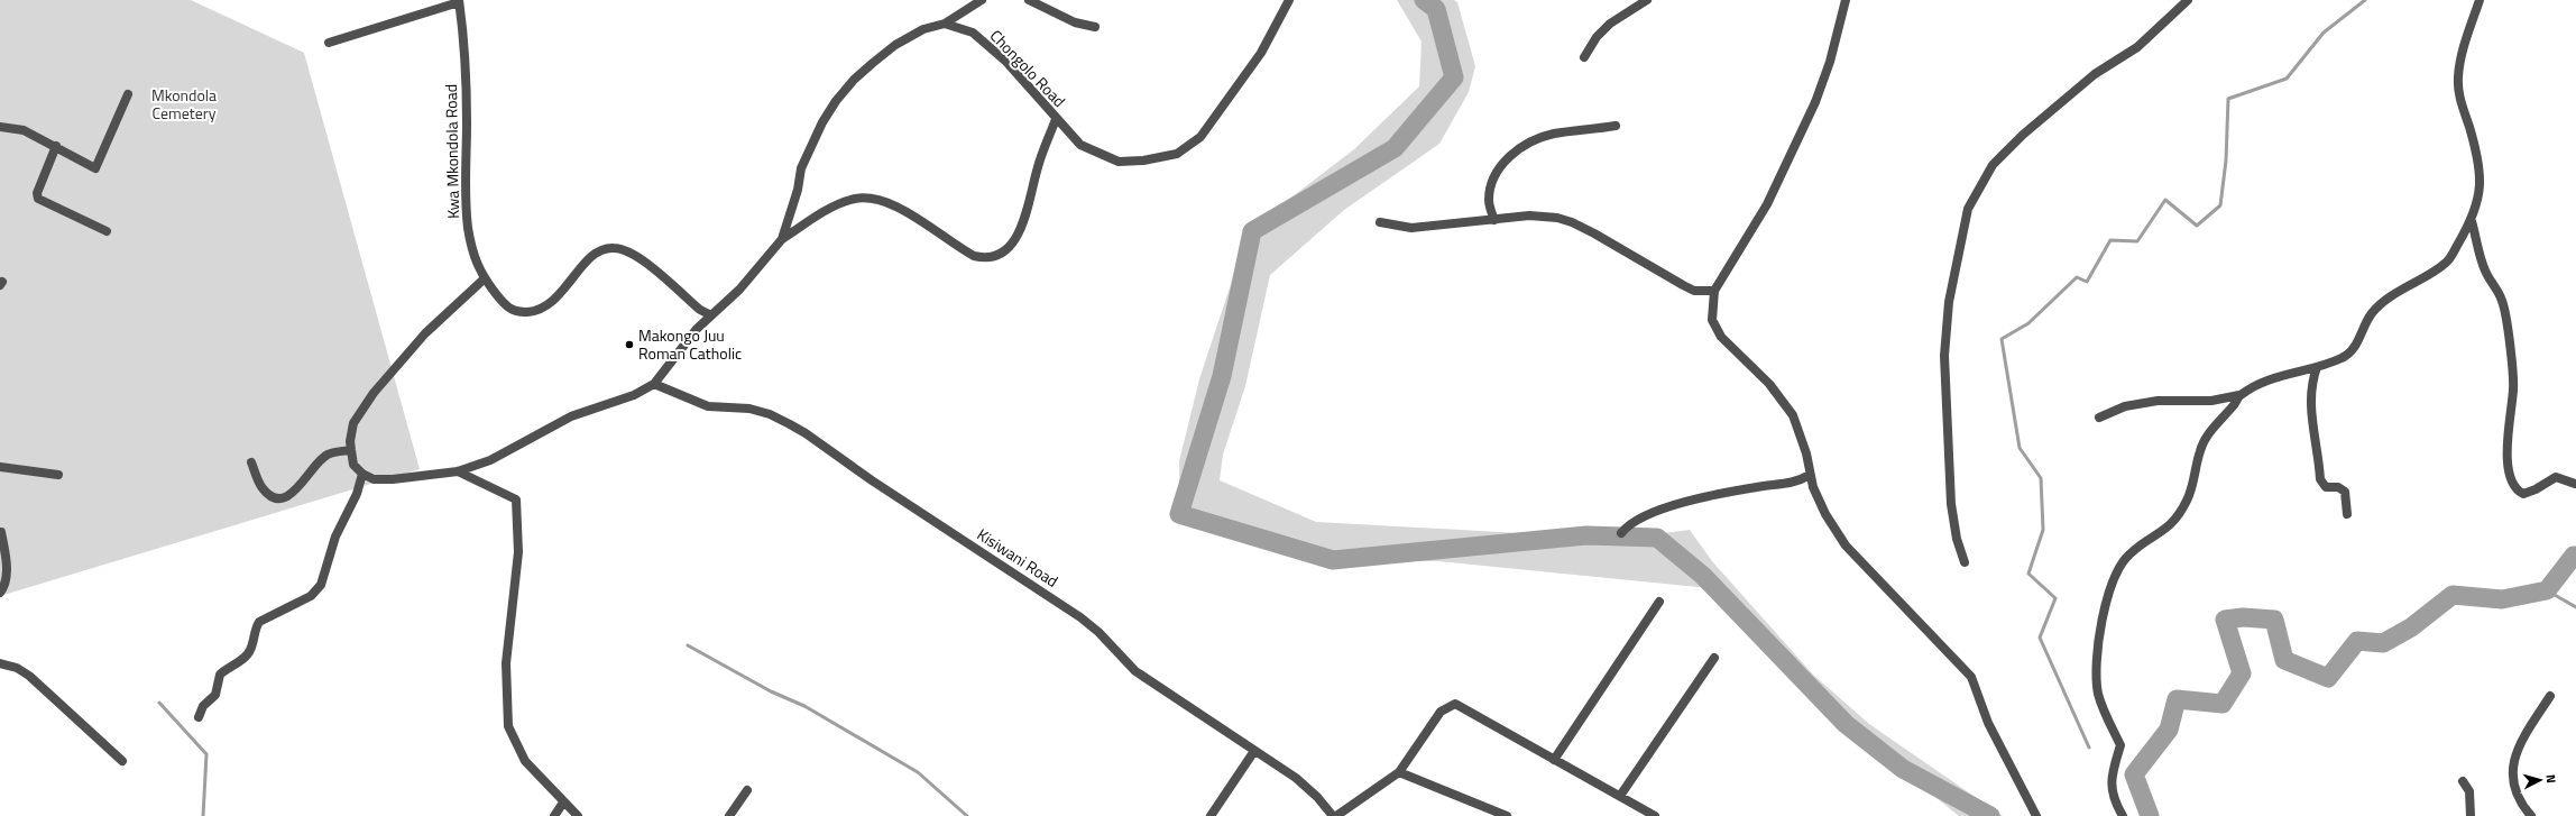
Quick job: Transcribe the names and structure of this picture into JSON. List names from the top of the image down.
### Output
{
  "streets": {
    "street": ["Chongolo Road", "Kwa Mkondola Road", "Kisiwani Road"]
  },
  "parks": ["Mkondola Cemetery"],
  "places": ["Makongo Juu Roman Catholic"],
  "north": "right"
}
